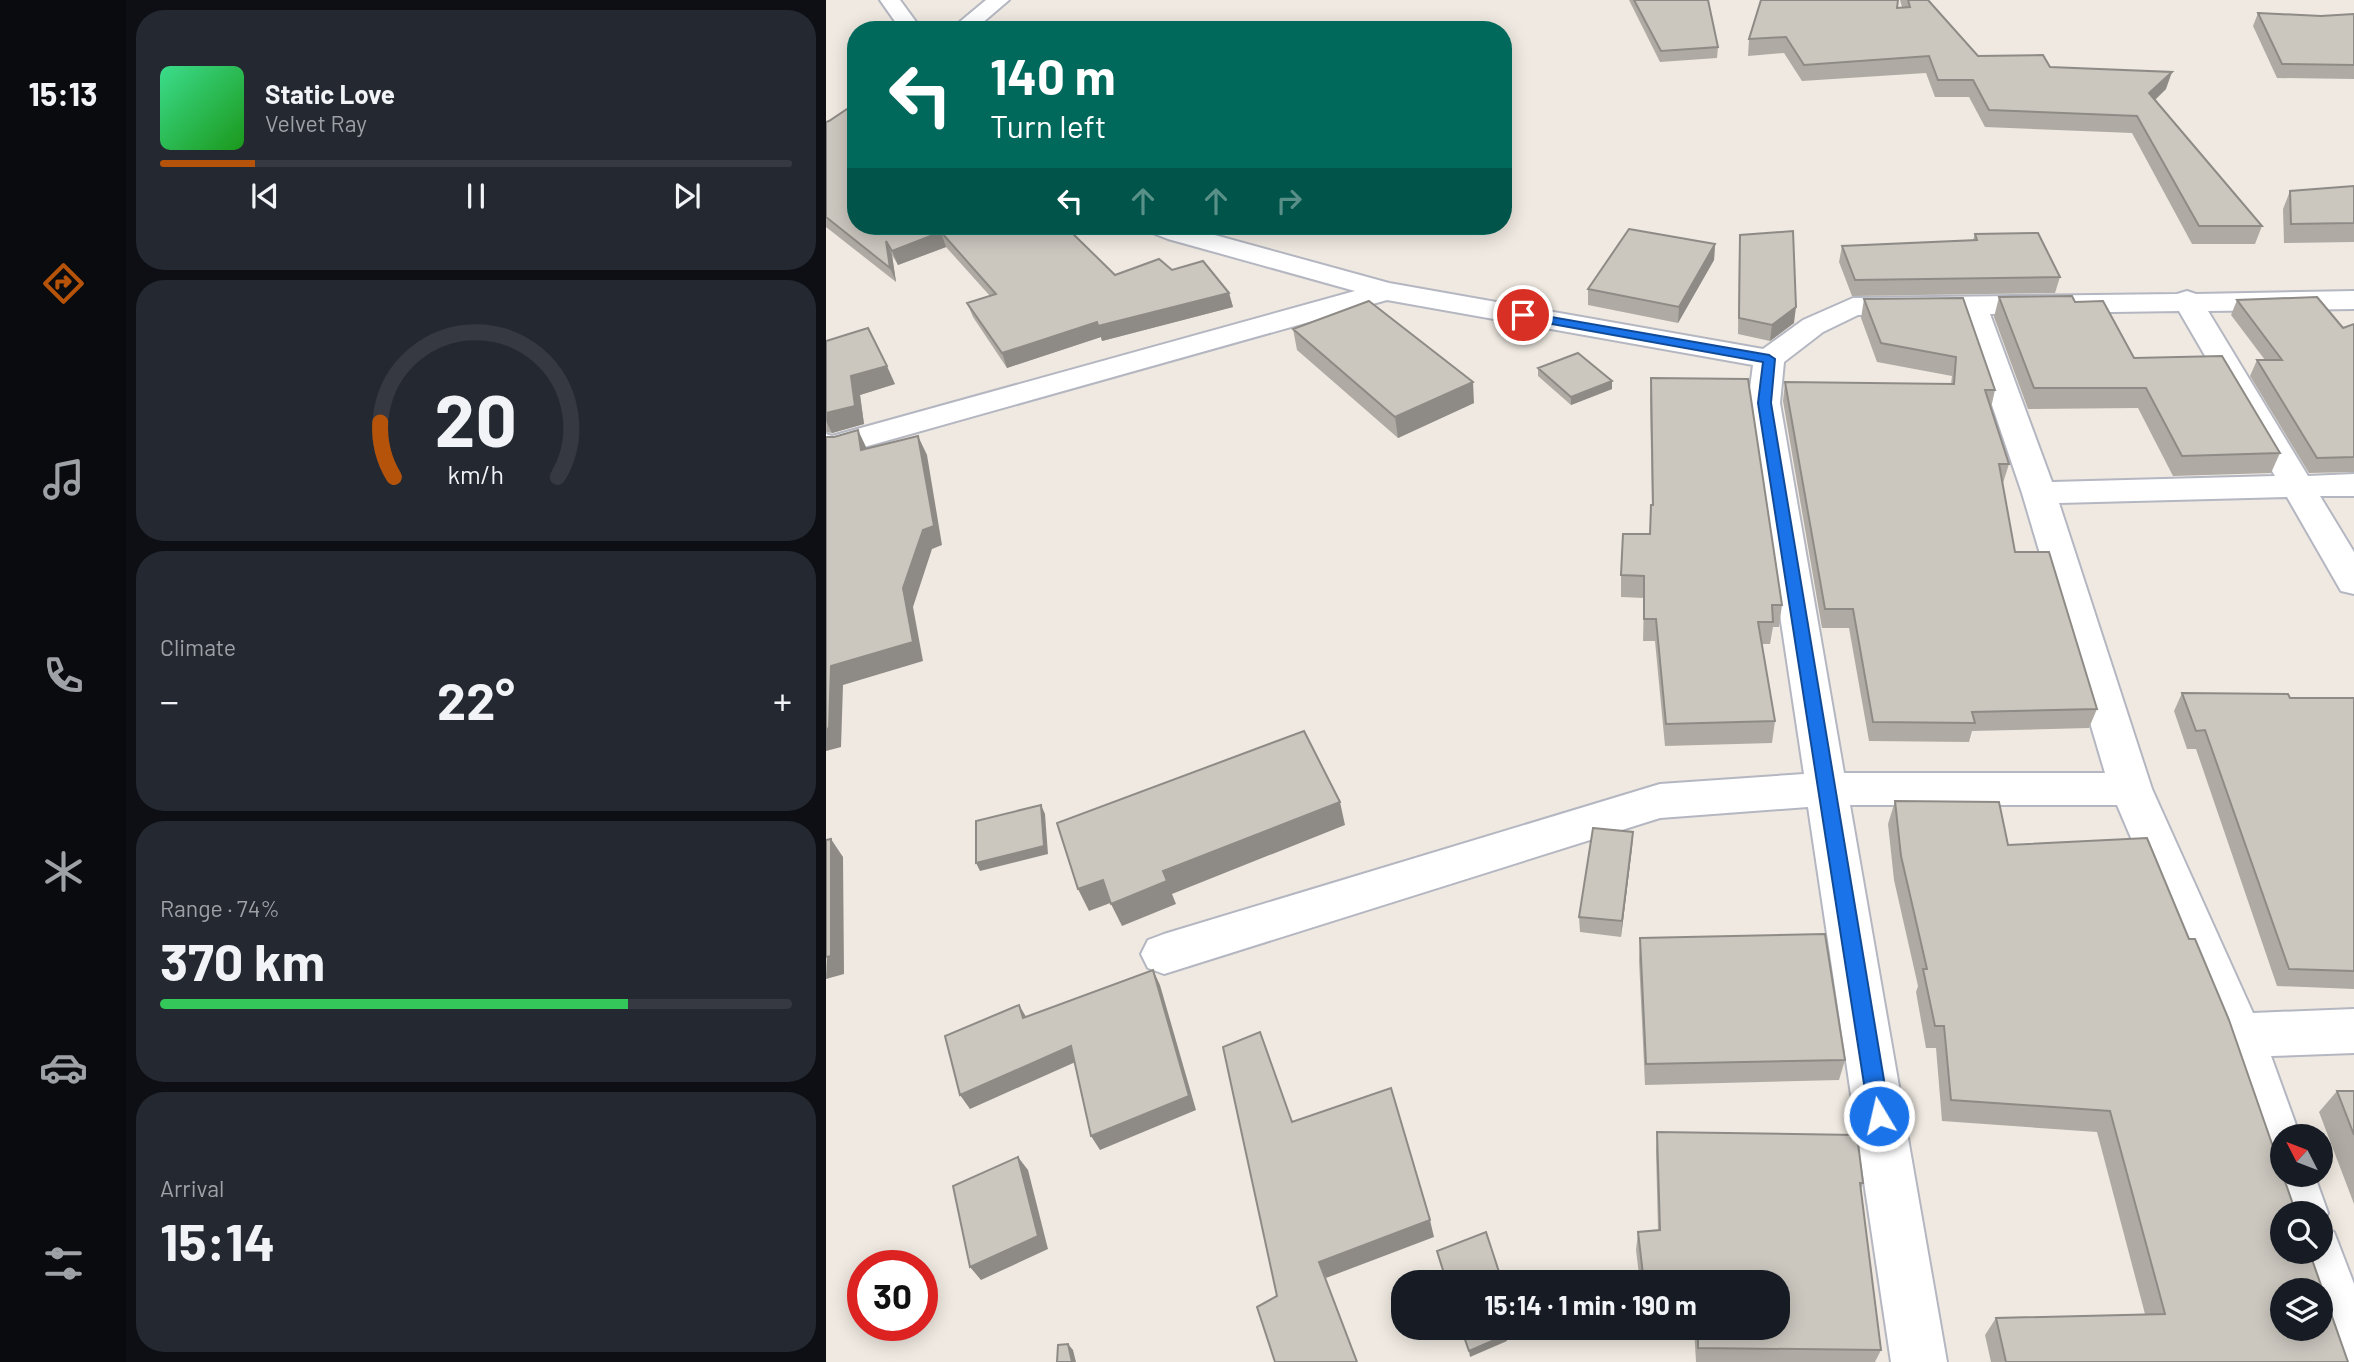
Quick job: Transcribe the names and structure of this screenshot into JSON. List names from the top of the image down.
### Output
{
  "north": "top left",
  "page": {
    "tabs": "15:13",
    "turn": ["140 m", "Turn left"],
    "song": ["Static Love", "Velvet Ray"],
    "tile": [
      "Climate",
      ["Range · 74%", "370 km"],
      ["Arrival", "15:14"]
    ],
    "heat": ["−", "22°", "+"],
    "limit": "30",
    "trip": "15:14 · 1 min · 190 m",
    "gauge": ["20", "km/h"]
  }
}
